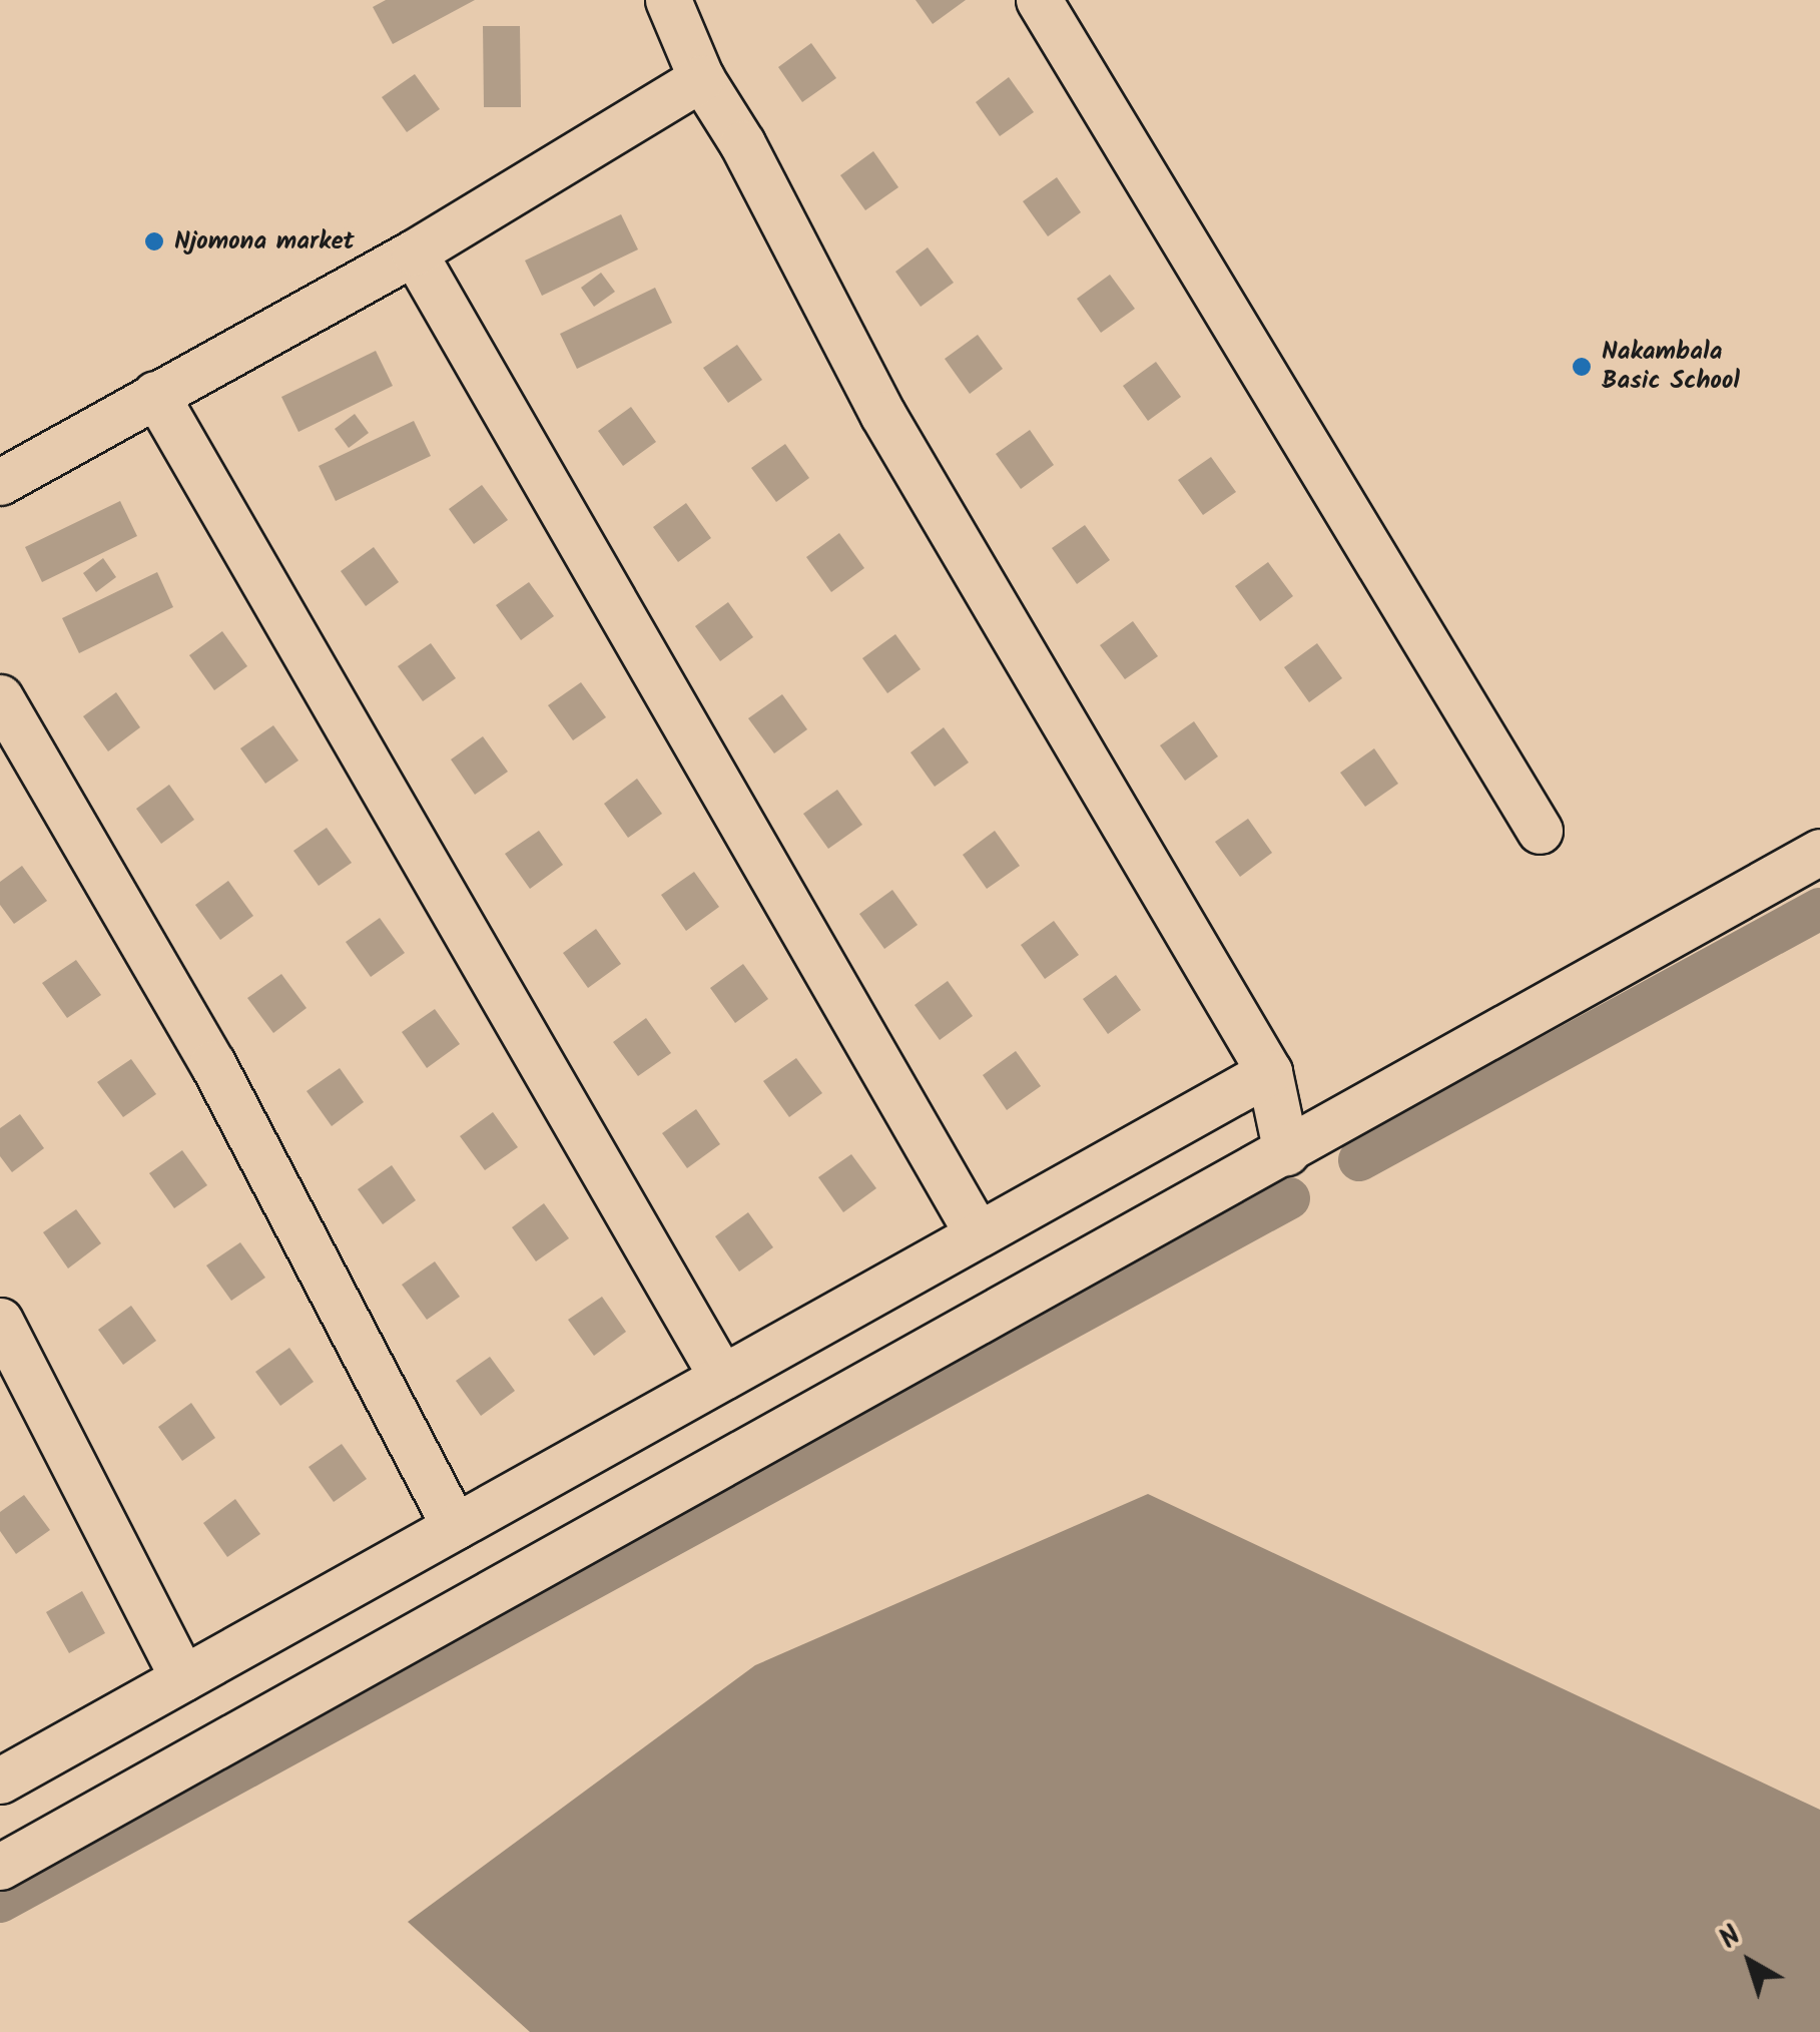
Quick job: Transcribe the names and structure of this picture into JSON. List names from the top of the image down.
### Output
{
  "places": ["Njomona market", "Nakambala Basic School"],
  "north": "top left"
}
